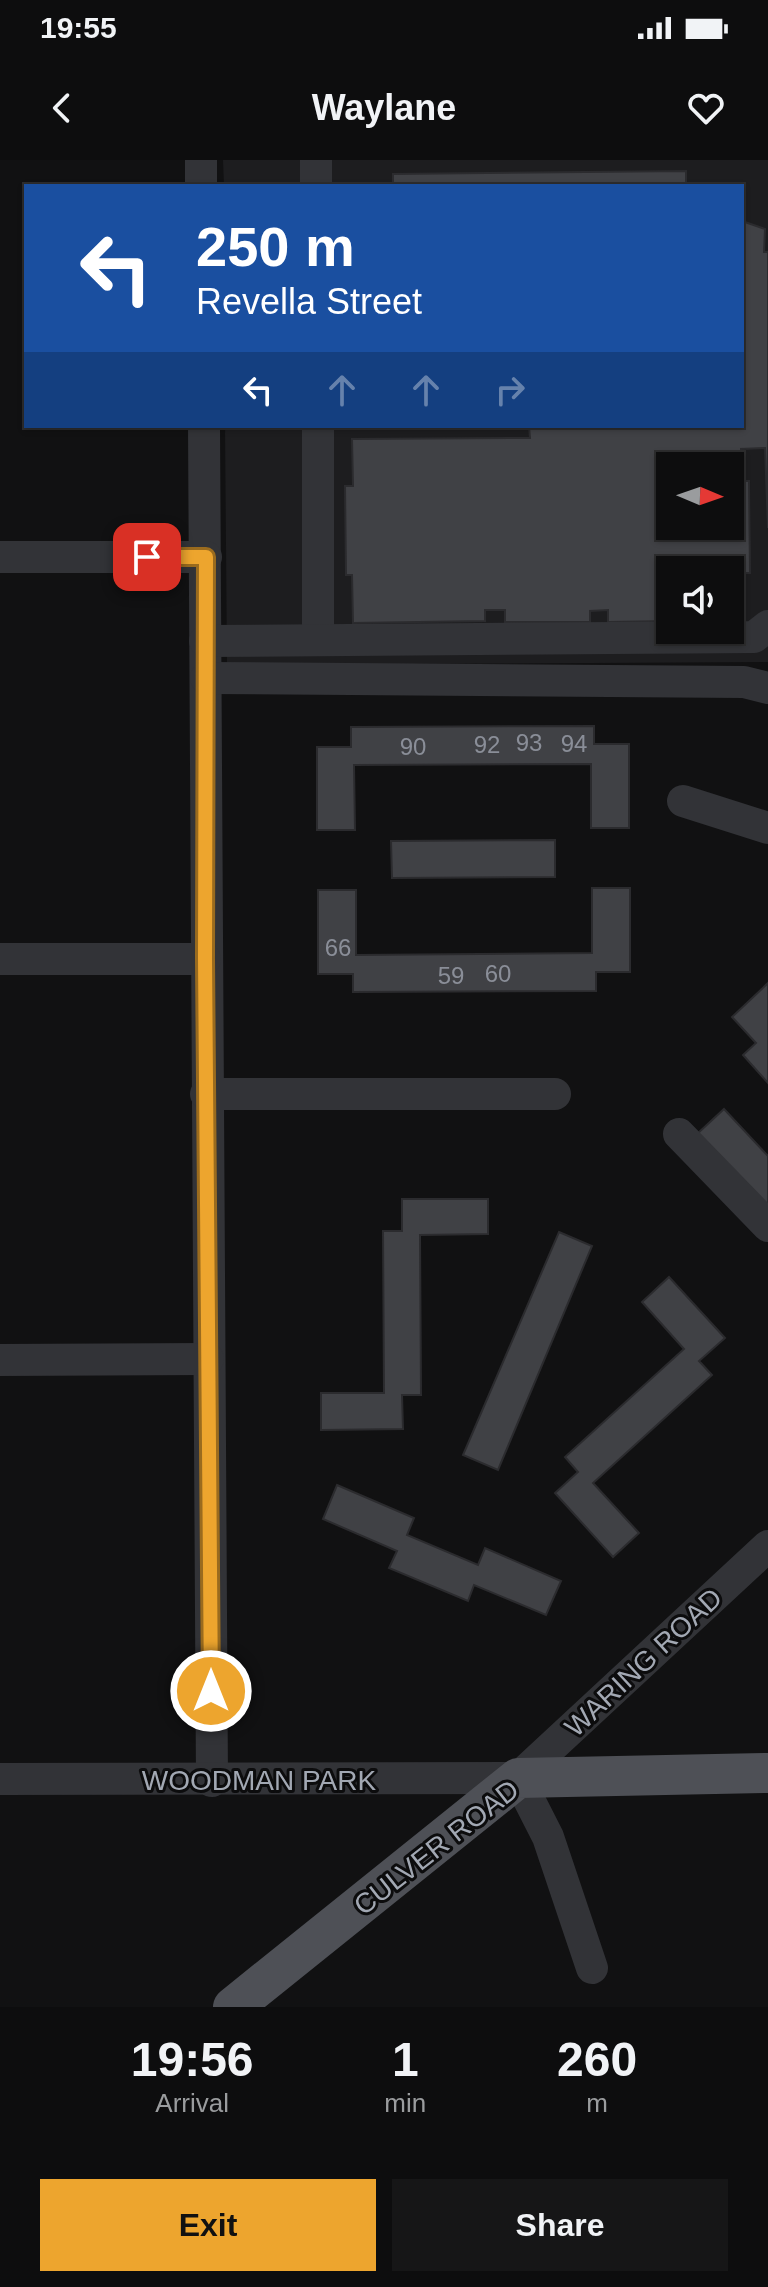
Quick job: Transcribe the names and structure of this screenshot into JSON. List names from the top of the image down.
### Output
{
  "streets": {
    "main road": ["CULVER ROAD"],
    "street": ["WARING ROAD", "WOODMAN PARK"]
  },
  "crossings": [
    ["WARING ROAD", "WOODMAN PARK"],
    ["WARING ROAD", "CULVER ROAD"],
    ["WOODMAN PARK", "CULVER ROAD"]
  ],
  "house_numbers": [
    "93",
    "94",
    "92",
    "90",
    "66",
    "60",
    "59"
  ],
  "north": "right",
  "page": {
    "status": "19:55",
    "header": "Waylane",
    "turn": ["250 m", "Revella Street"],
    "eta": [
      "19:56",
      "Arrival",
      "1",
      "min",
      "260",
      "m"
    ],
    "buttons": ["Exit", "Share"]
  }
}
